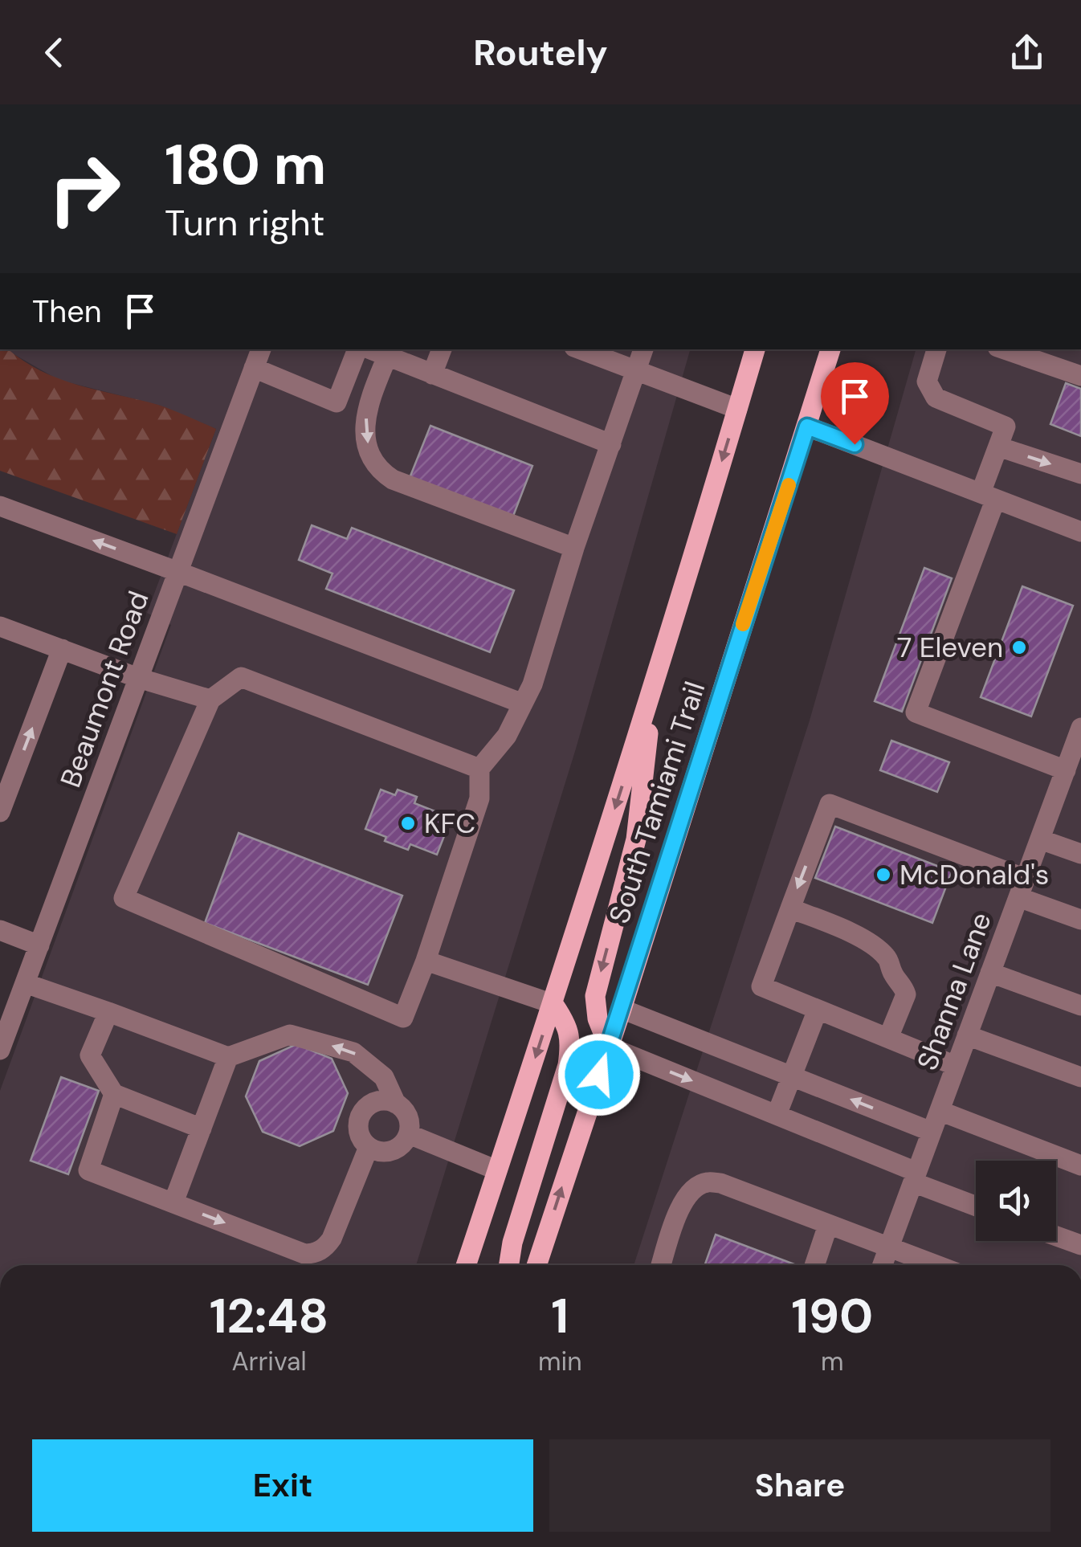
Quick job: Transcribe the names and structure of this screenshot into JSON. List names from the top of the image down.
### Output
{
  "streets": {
    "main road": ["South Tamiami Trail"],
    "street": ["Beaumont Road", "Shanna Lane"]
  },
  "places": ["7 Eleven", "KFC", "McDonald's"],
  "page": {
    "header": "Routely",
    "turn": ["180 m", "Turn right"],
    "then": "Then",
    "eta": [
      "12:48",
      "Arrival",
      "1",
      "min",
      "190",
      "m"
    ],
    "buttons": ["Exit", "Share"]
  }
}
